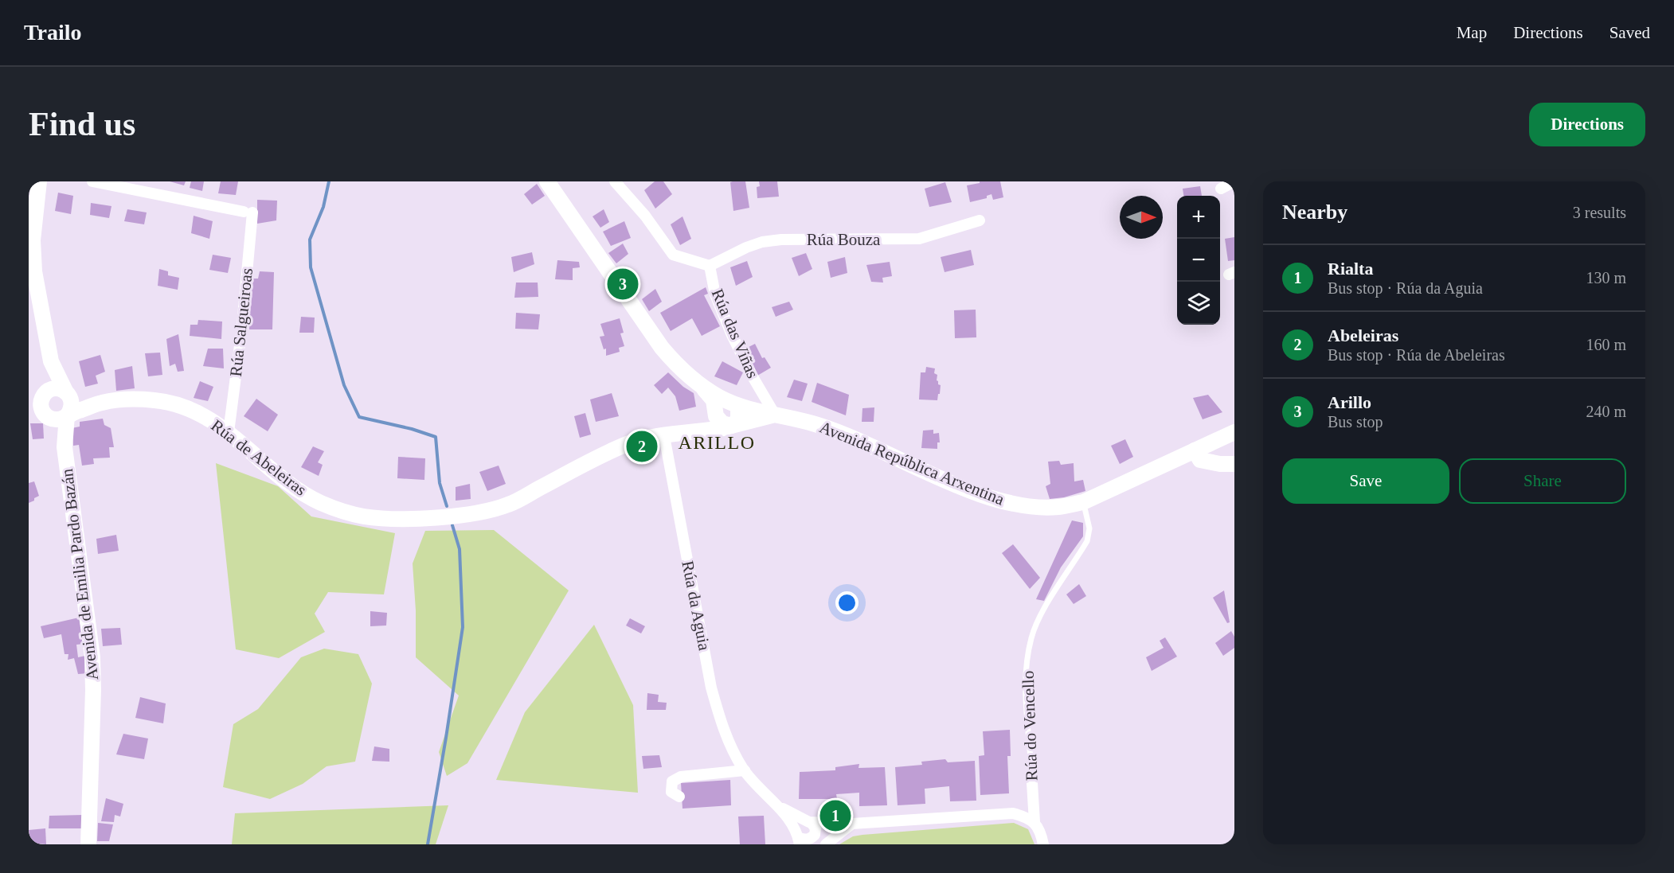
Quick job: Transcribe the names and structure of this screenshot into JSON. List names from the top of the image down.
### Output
{
  "streets": {
    "street": [
      "Rúa Bouza",
      "Rúa Salgueiroas",
      "Rúa das Viñas",
      "Rúa de Abeleiras",
      "Avenida República Arxentina",
      "Avenida de Emilia Pardo Bazán",
      "Rúa da Aguia",
      "Rúa do Vencello"
    ]
  },
  "crossings": [
    ["Rúa Bouza", "Rúa das Viñas"],
    ["Rúa Salgueiroas", "Rúa de Abeleiras"],
    ["Rúa das Viñas", "Avenida República Arxentina"],
    ["Rúa de Abeleiras", "Avenida República Arxentina"],
    ["Rúa de Abeleiras", "Avenida de Emilia Pardo Bazán"],
    ["Rúa de Abeleiras", "Rúa da Aguia"],
    ["Avenida República Arxentina", "Rúa do Vencello"],
    ["Rúa da Aguia", "Rúa do Vencello"]
  ],
  "districts": ["ARILLO"],
  "north": "right",
  "page": {
    "header": "Trailo",
    "nav": ["Map", "Directions", "Saved"],
    "buttons": [
      "Directions",
      ["Save", "Share"]
    ],
    "title": "Find us",
    "heading": ["Nearby", "3 results"],
    "map_buttons": ["+", "−"],
    "list": [
      {
        "mark": "1",
        "name": "Rialta",
        "note": "Bus stop · Rúa da Aguia",
        "value": "130 m"
      },
      {
        "mark": "2",
        "name": "Abeleiras",
        "note": "Bus stop · Rúa de Abeleiras",
        "value": "160 m"
      },
      {
        "mark": "3",
        "name": "Arillo",
        "note": "Bus stop",
        "value": "240 m"
      }
    ],
    "pins": ["3", "2", "1"]
  }
}
